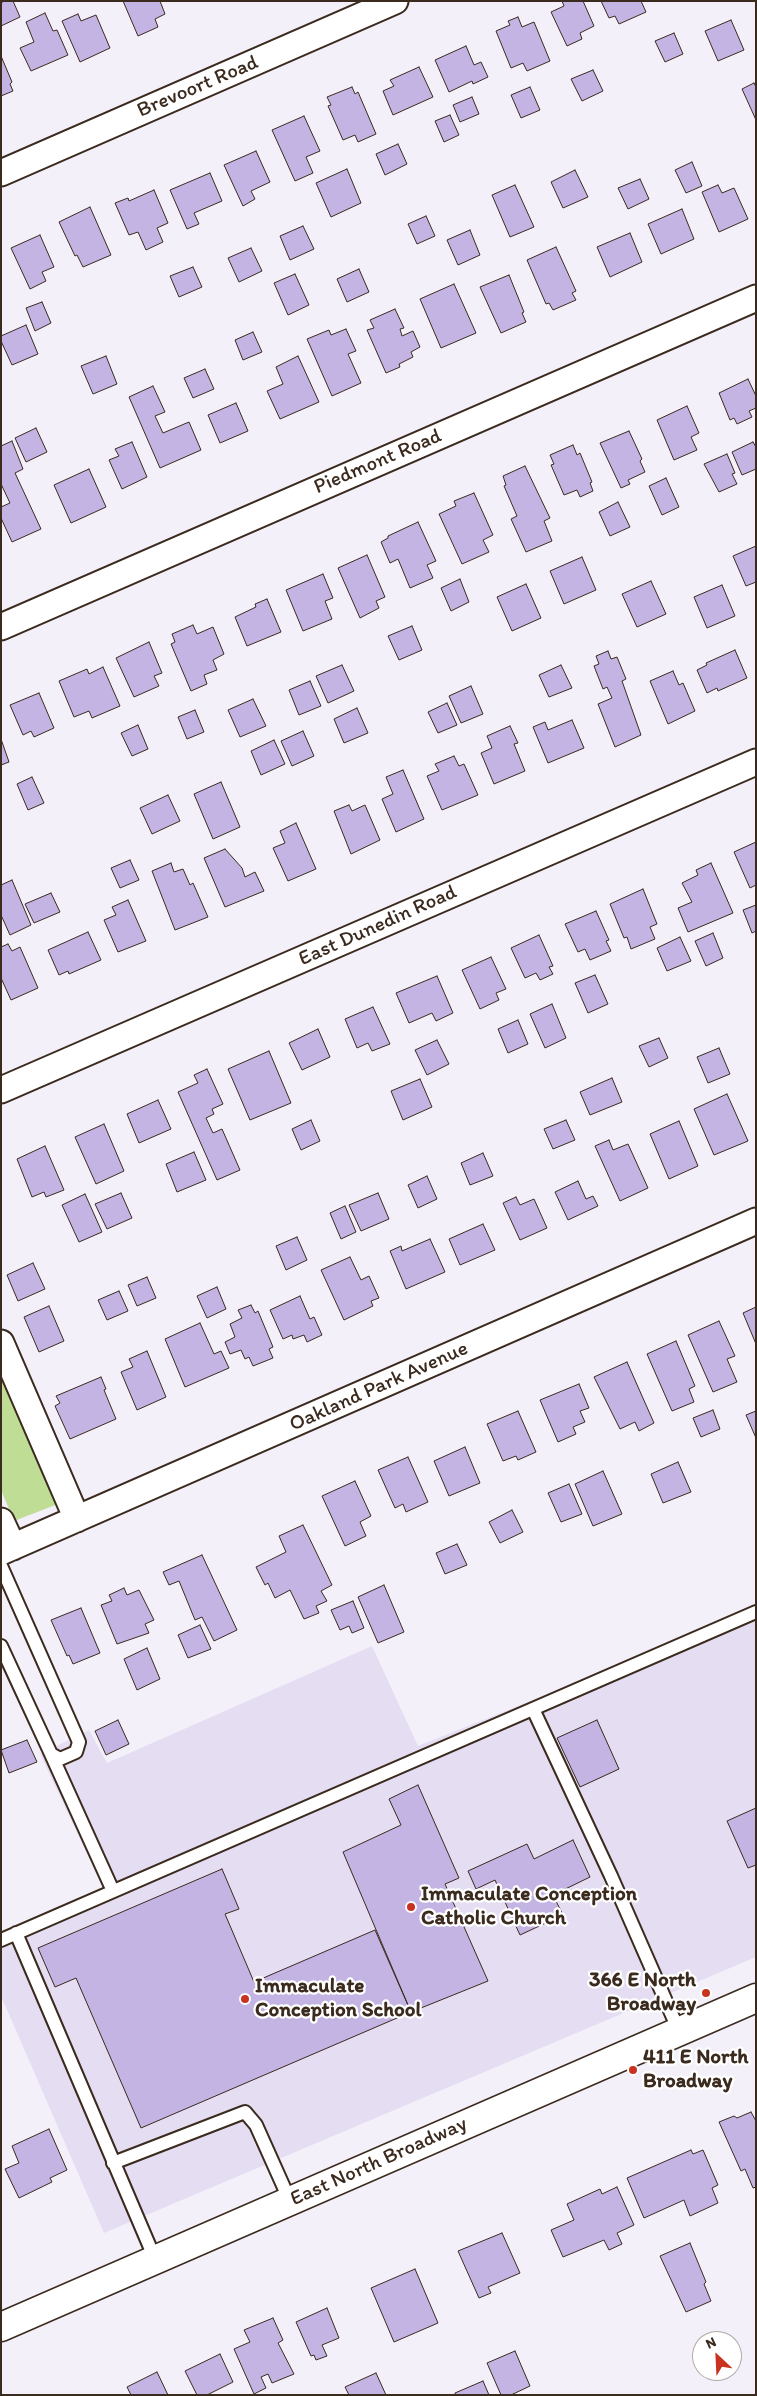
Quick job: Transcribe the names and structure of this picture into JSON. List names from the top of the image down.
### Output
{
  "streets": {
    "main road": ["East North Broadway"],
    "street": [
      "Brevoort Road",
      "Piedmont Road",
      "East Dunedin Road",
      "Oakland Park Avenue"
    ]
  },
  "places": [
    "Immaculate Conception Catholic Church",
    "366 E North Broadway",
    "Immaculate Conception School",
    "411 E North Broadway"
  ],
  "north": "top left"
}
